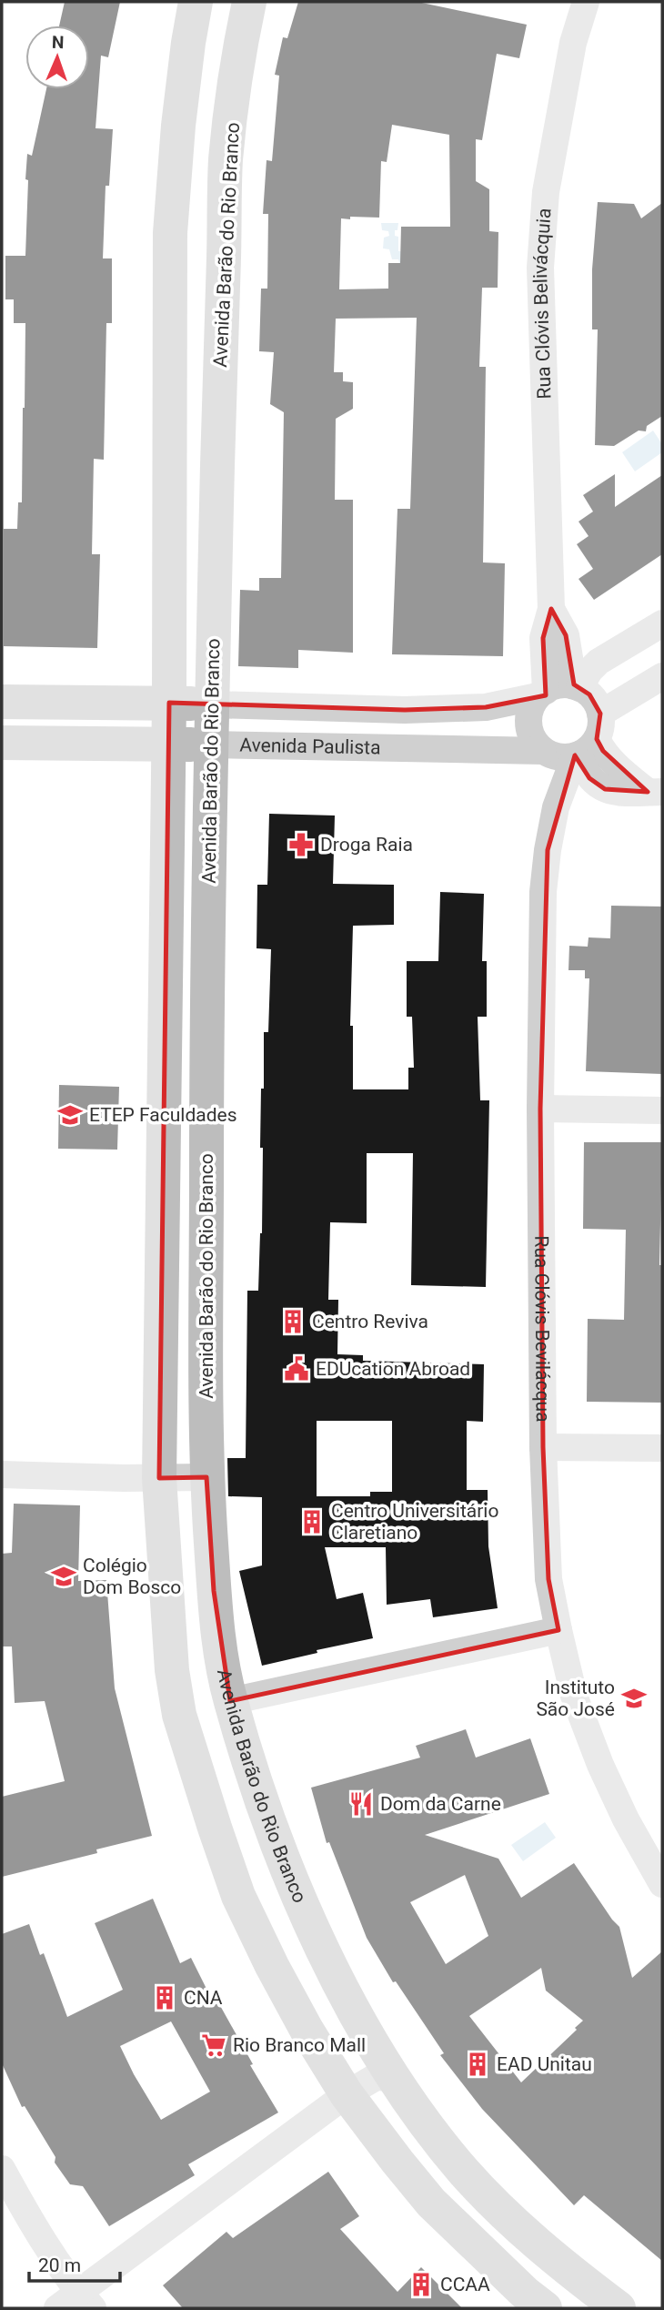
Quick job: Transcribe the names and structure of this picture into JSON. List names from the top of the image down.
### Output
{
  "streets": {
    "main road": ["Avenida Barão do Rio Branco", "Avenida Paulista"],
    "street": ["Rua Clóvis Belivácquia", "Rua Clóvis Bevilácqua"]
  },
  "crossings": [
    ["Avenida Barão do Rio Branco", "Avenida Paulista"],
    ["Rua Clóvis Belivácquia", "Avenida Paulista"],
    ["Rua Clóvis Belivácquia", "Rua Clóvis Bevilácqua"],
    ["Avenida Paulista", "Rua Clóvis Bevilácqua"]
  ],
  "places": {
    "pharmacy": ["Droga Raia"],
    "school or university": ["ETEP Faculdades", "Colégio Dom Bosco", "Instituto São José"],
    "building": [
      "Centro Reviva",
      "Centro Universitário Claretiano",
      "CNA",
      "EAD Unitau",
      "CCAA"
    ],
    "public building": ["EDUcation Abroad"],
    "restaurant": ["Dom da Carne"],
    "supermarket": ["Rio Branco Mall"]
  },
  "scale_bar": "20 m",
  "north": "top"
}
